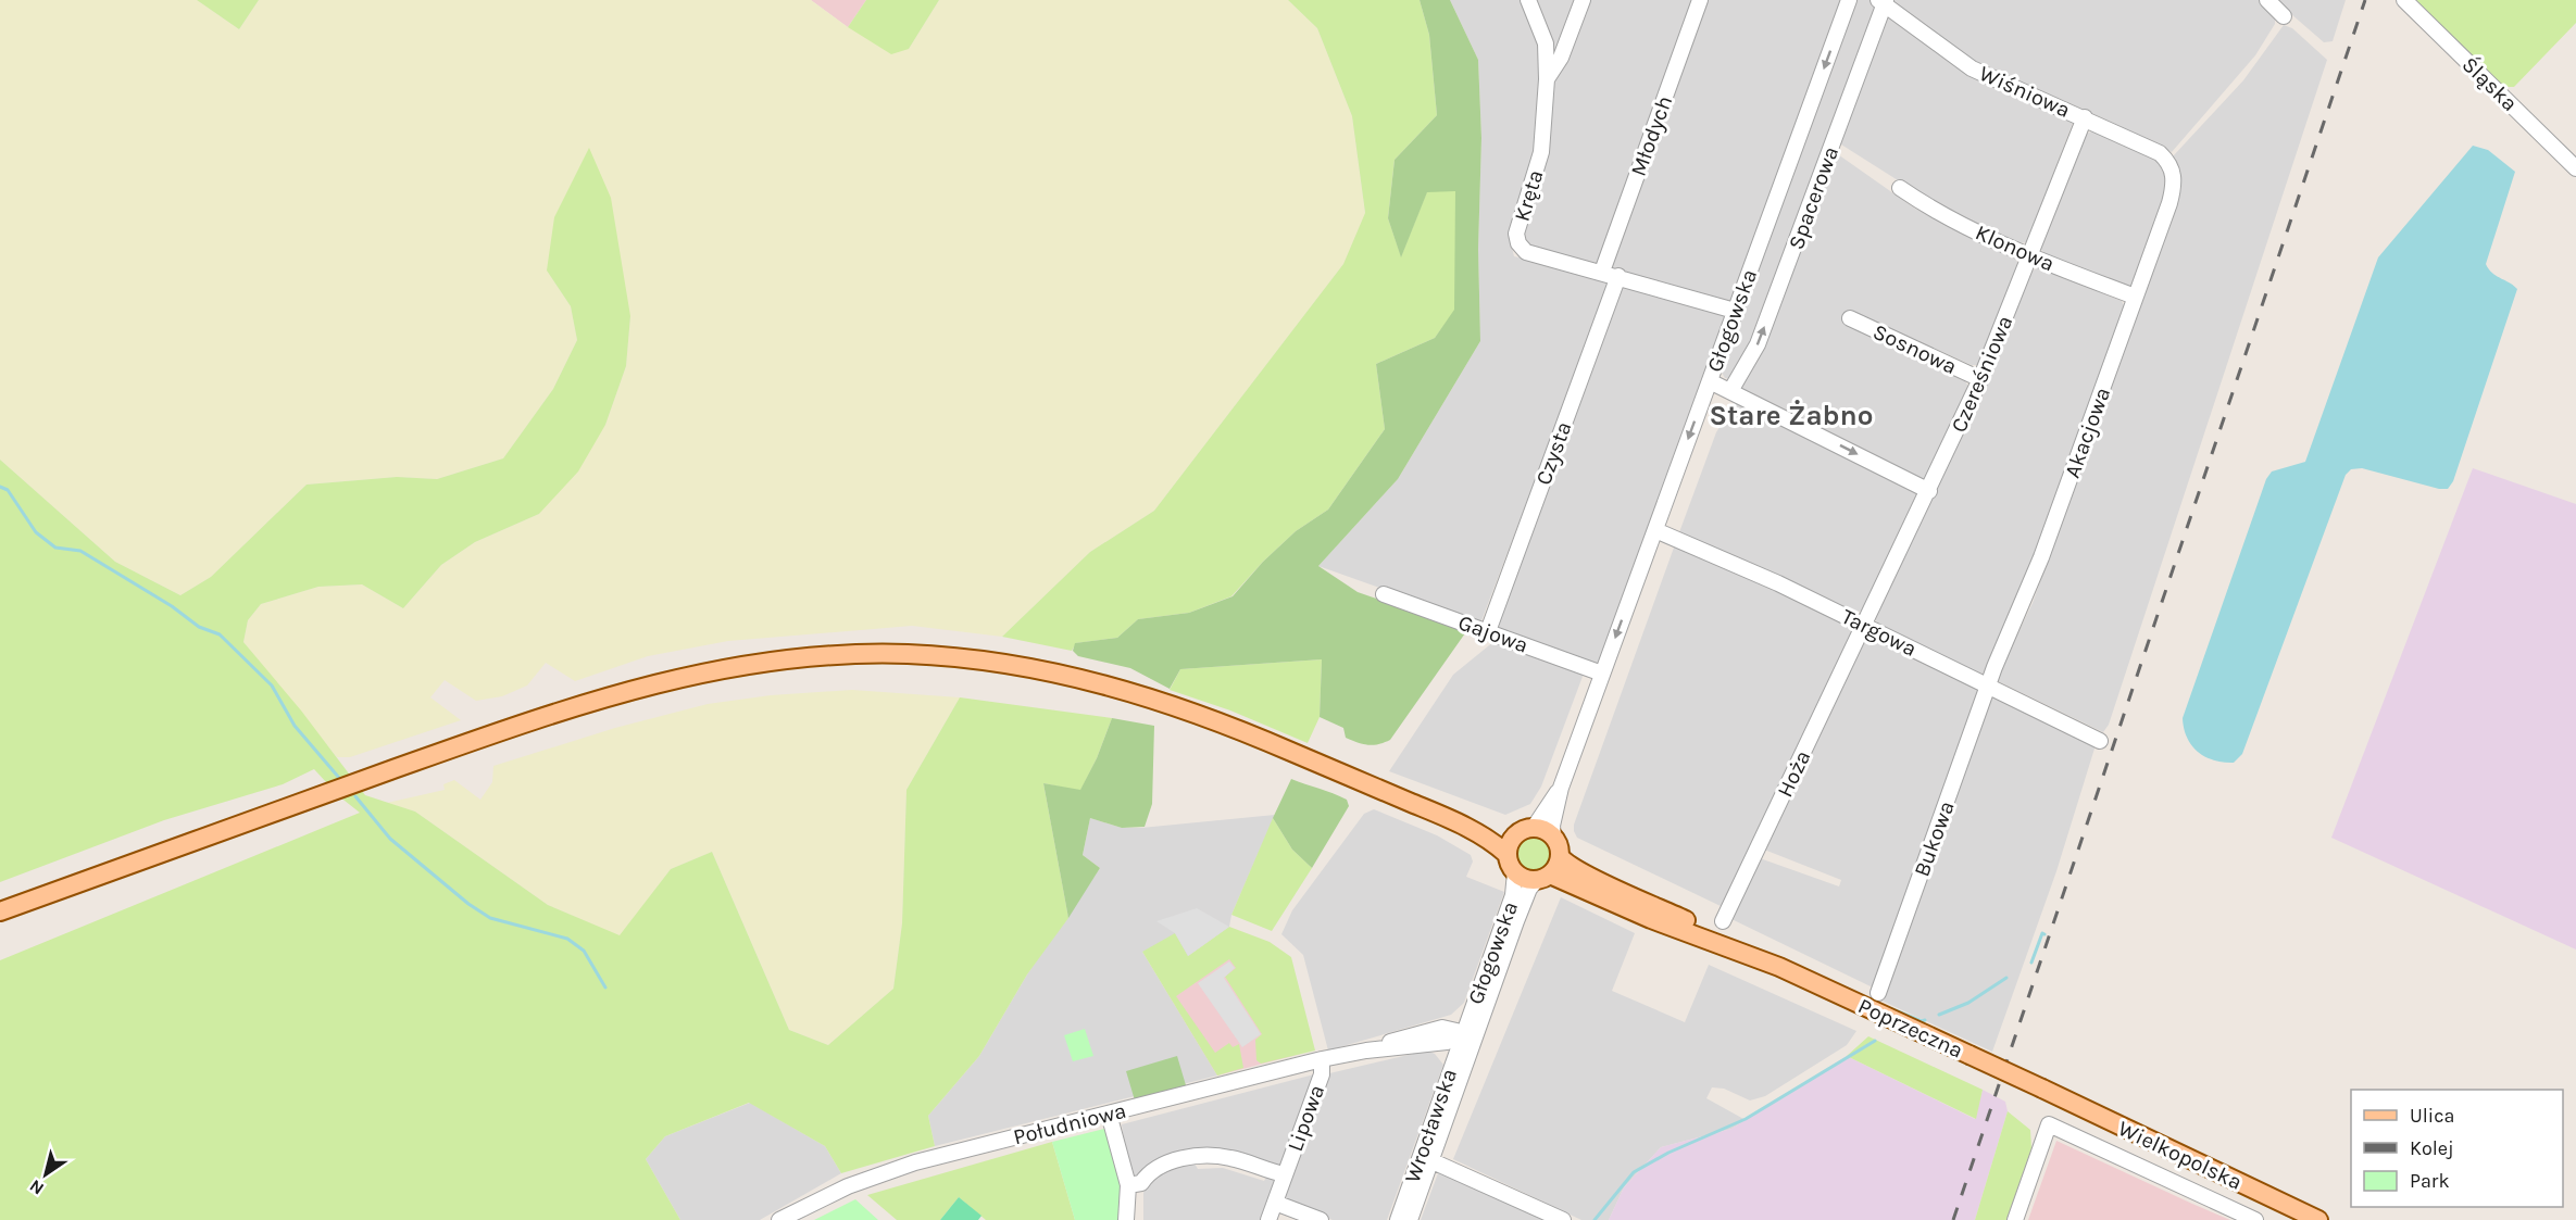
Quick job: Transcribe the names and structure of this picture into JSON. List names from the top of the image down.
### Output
{
  "streets": {
    "main road": ["Poprzeczna", "Wielkopolska"],
    "street": [
      "Śląska",
      "Wiśniowa",
      "Młodych",
      "Kręta",
      "Spacerowa",
      "Klonowa",
      "Głogowska",
      "Sosnowa",
      "Czereśniowa",
      "Akacjowa",
      "Czysta",
      "Targowa",
      "Gajowa",
      "Hoża",
      "Bukowa",
      "Lipowa",
      "Południowa",
      "Wrocławska"
    ]
  },
  "crossings": [
    ["Wiśniowa", "Spacerowa"],
    ["Wiśniowa", "Czereśniowa"],
    ["Wiśniowa", "Akacjowa"],
    ["Młodych", "Kręta"],
    ["Kręta", "Głogowska"],
    ["Kręta", "Czysta"],
    ["Klonowa", "Czereśniowa"],
    ["Klonowa", "Akacjowa"],
    ["Głogowska", "Targowa"],
    ["Głogowska", "Gajowa"],
    ["Głogowska", "Poprzeczna"],
    ["Głogowska", "Południowa"],
    ["Głogowska", "Wrocławska"],
    ["Sosnowa", "Czereśniowa"],
    ["Czereśniowa", "Targowa"],
    ["Czereśniowa", "Hoża"],
    ["Akacjowa", "Targowa"],
    ["Akacjowa", "Bukowa"],
    ["Czysta", "Gajowa"],
    ["Targowa", "Hoża"],
    ["Targowa", "Bukowa"],
    ["Poprzeczna", "Wielkopolska"],
    ["Lipowa", "Południowa"],
    ["Południowa", "Wrocławska"]
  ],
  "one_way": ["Spacerowa", "Głogowska"],
  "districts": ["Stare Żabno"],
  "legend": ["Ulica", "Kolej", "Park"],
  "north": "bottom left"
}
